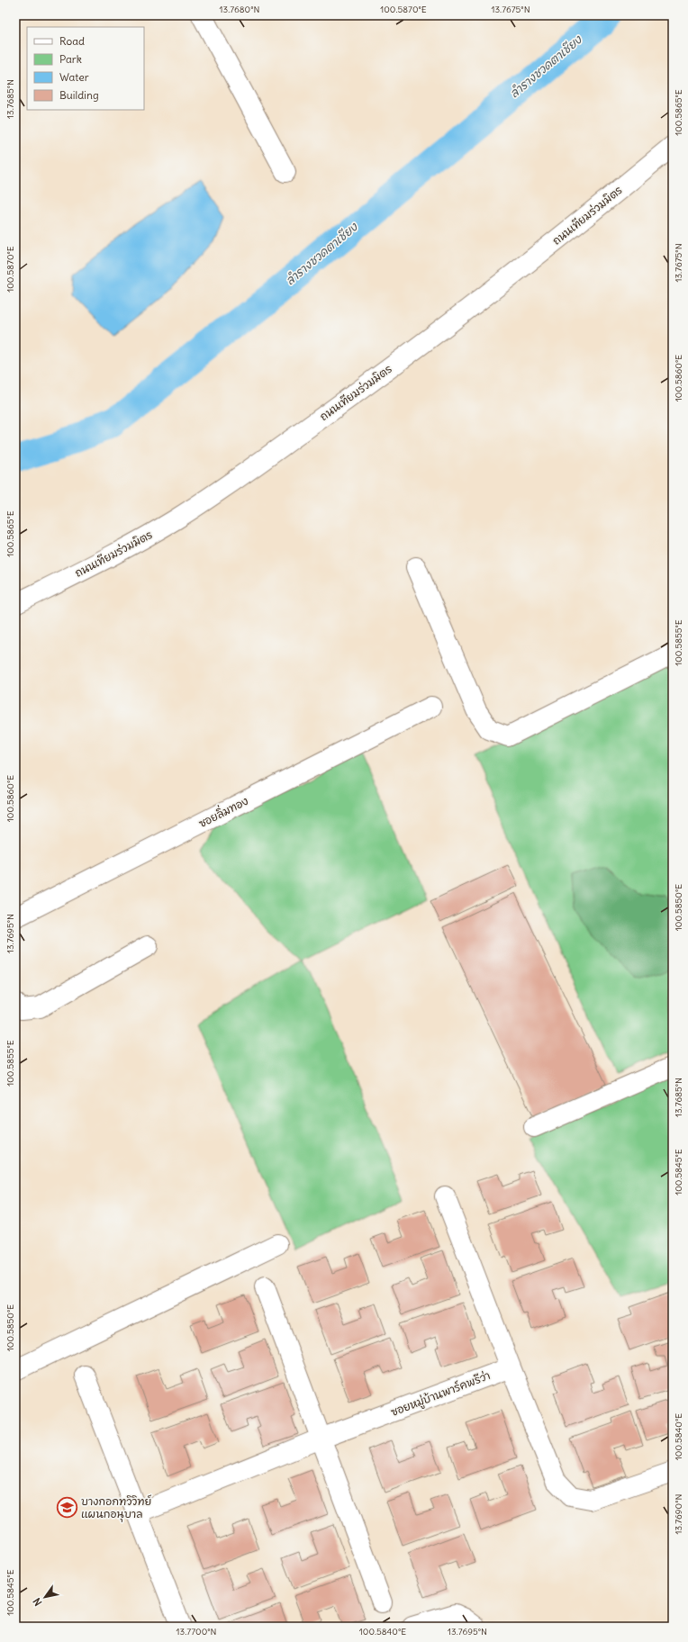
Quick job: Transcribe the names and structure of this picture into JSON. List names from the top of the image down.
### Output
{
  "streets": {
    "street": ["ถนนเทียมร่วมมิตร", "ซอยลิ่มทอง", "ซอยหมู่บ้านพาร์คพรีว่า"]
  },
  "water": ["ลำรางชวดตาเชียง"],
  "places": {
    "school or university": ["บางกอกทวิวิทย์ แผนกอนุบาล"]
  },
  "legend": [
    "Road",
    "Park",
    "Water",
    "Building"
  ],
  "north": "bottom left",
  "coordinates": [
    "13.7680°N",
    "100.5870°E",
    "13.7675°N",
    "13.7685°N",
    "100.5865°E",
    "100.5860°E",
    "100.5855°E",
    "100.5850°E",
    "13.7695°N",
    "100.5845°E",
    "100.5840°E",
    "13.7690°N",
    "13.7700°N"
  ]
}
